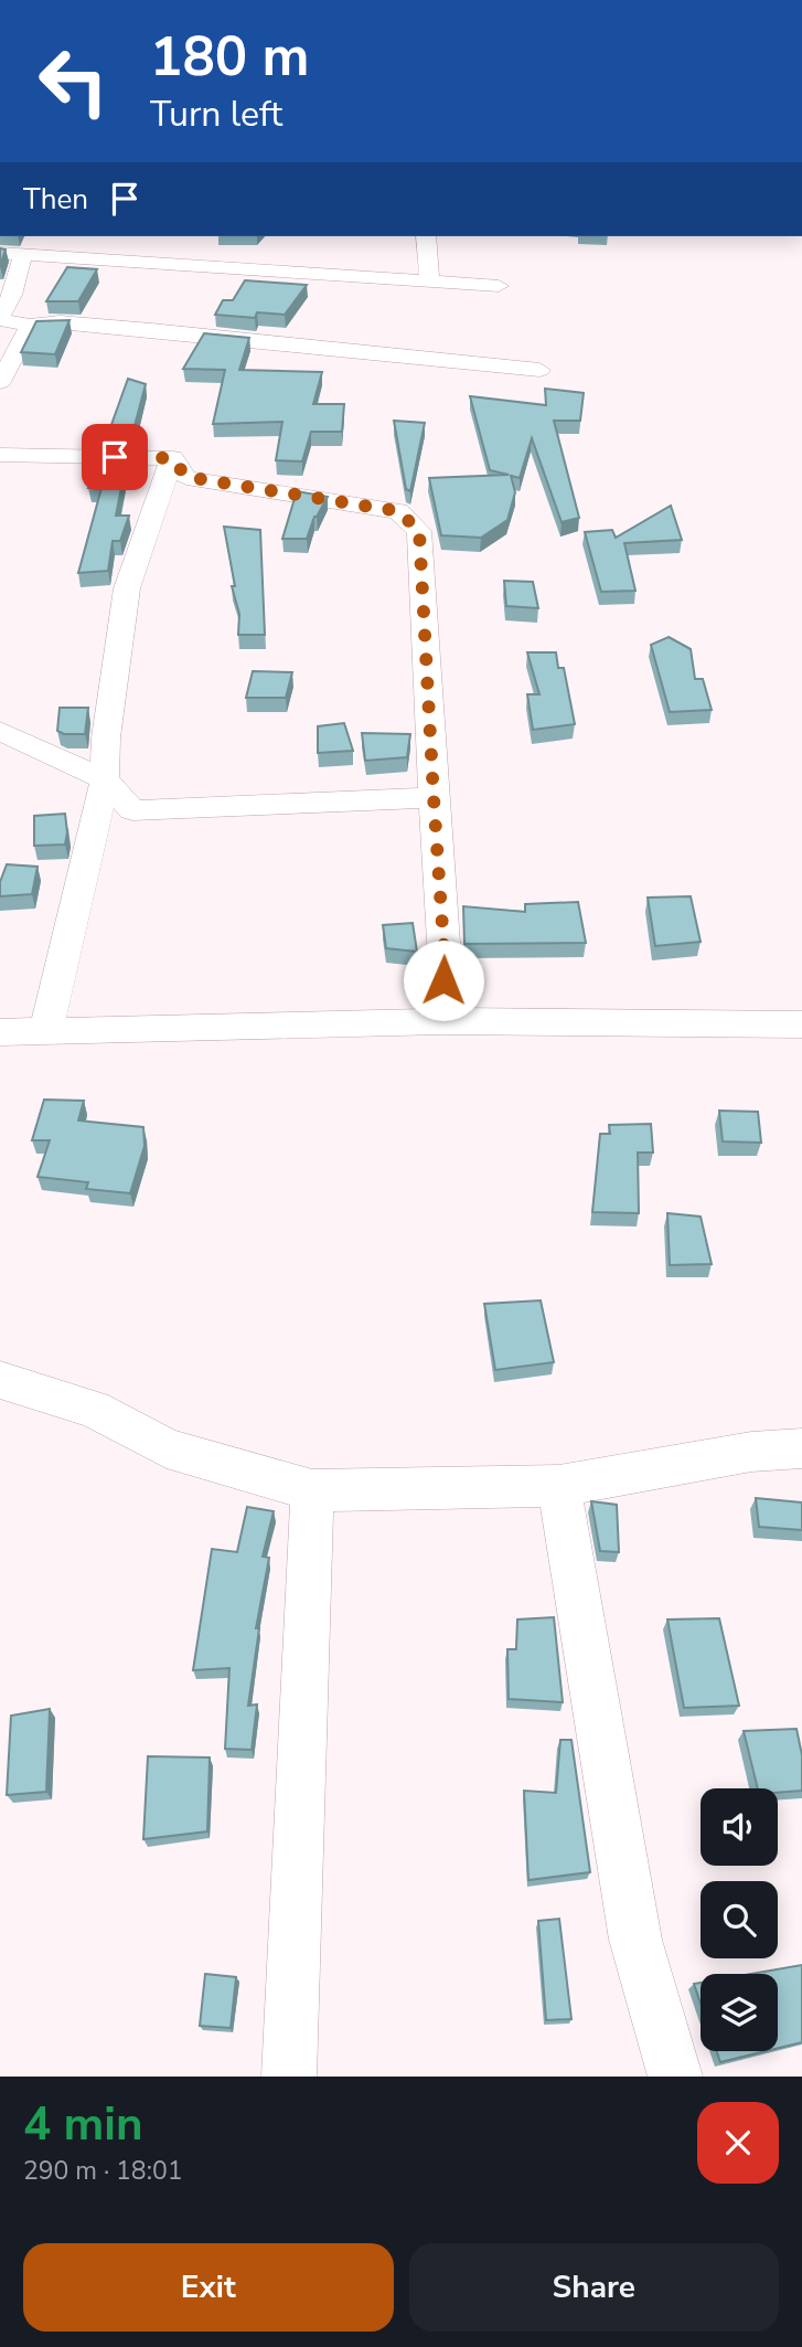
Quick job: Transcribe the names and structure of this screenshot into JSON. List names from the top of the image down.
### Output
{
  "page": {
    "turn": ["180 m", "Turn left"],
    "then": "Then",
    "heading": ["4 min", "290 m · 18:01"],
    "buttons": ["Exit", "Share"]
  }
}
